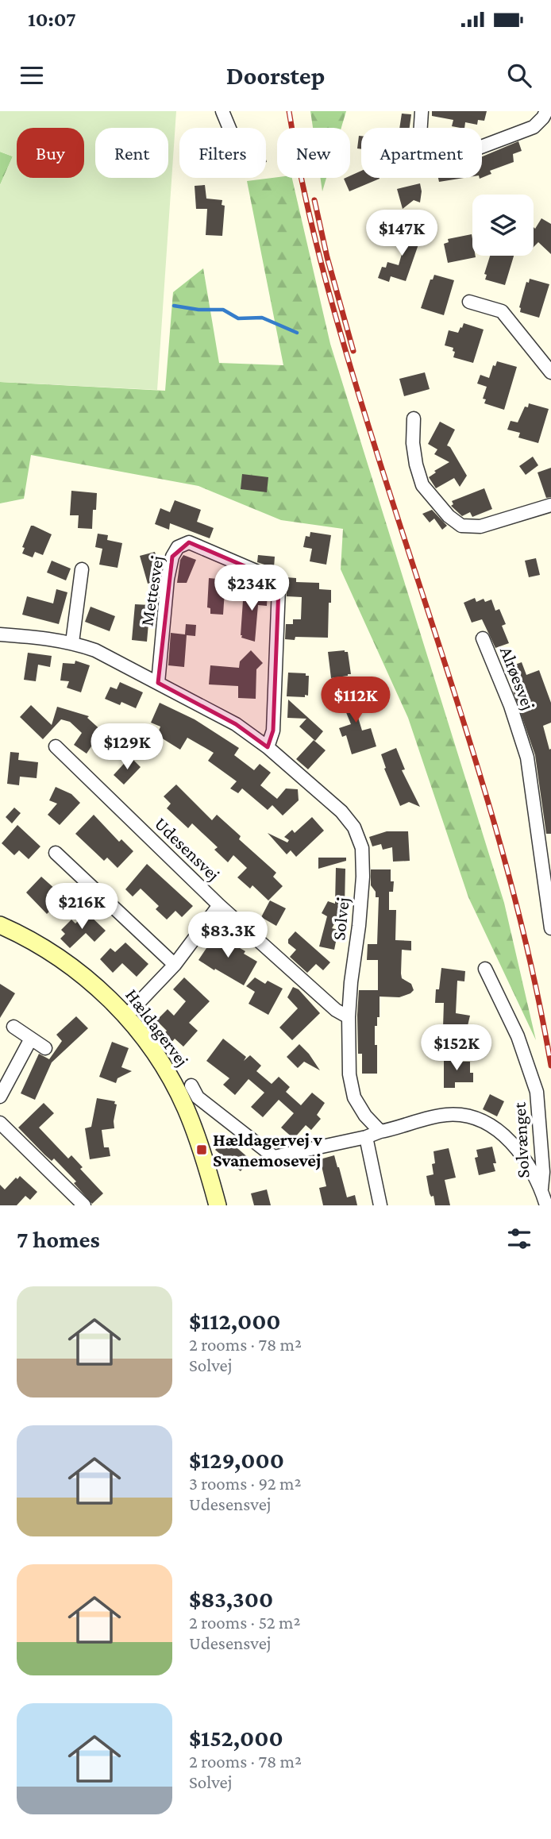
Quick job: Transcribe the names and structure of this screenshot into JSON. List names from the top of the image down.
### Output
{
  "streets": {
    "street": [
      "Mettesvej",
      "Alrøesvej",
      "Udesensvej",
      "Solvej",
      "Hældagervej",
      "Solvænget"
    ]
  },
  "crossings": [
    ["Mettesvej", "Solvej"],
    ["Udesensvej", "Solvej"]
  ],
  "places": {
    "transit": ["Hældagervej v Svanemosevej"]
  },
  "page": {
    "status": "10:07",
    "header": "Doorstep",
    "chip": [
      "Buy",
      "Rent",
      "Filters",
      "New",
      "Apartment"
    ],
    "price": [
      "$147K",
      "$234K",
      "$112K",
      "$129K",
      "$216K",
      "$83.3K",
      "$152K"
    ],
    "heading": "7 homes",
    "list": [
      {
        "name": "$112,000",
        "note": "2 rooms · 78 m² · Solvej"
      },
      {
        "name": "$129,000",
        "note": "3 rooms · 92 m² · Udesensvej"
      },
      {
        "name": "$83,300",
        "note": "2 rooms · 52 m² · Udesensvej"
      },
      {
        "name": "$152,000",
        "note": "2 rooms · 78 m² · Solvej"
      }
    ]
  }
}
